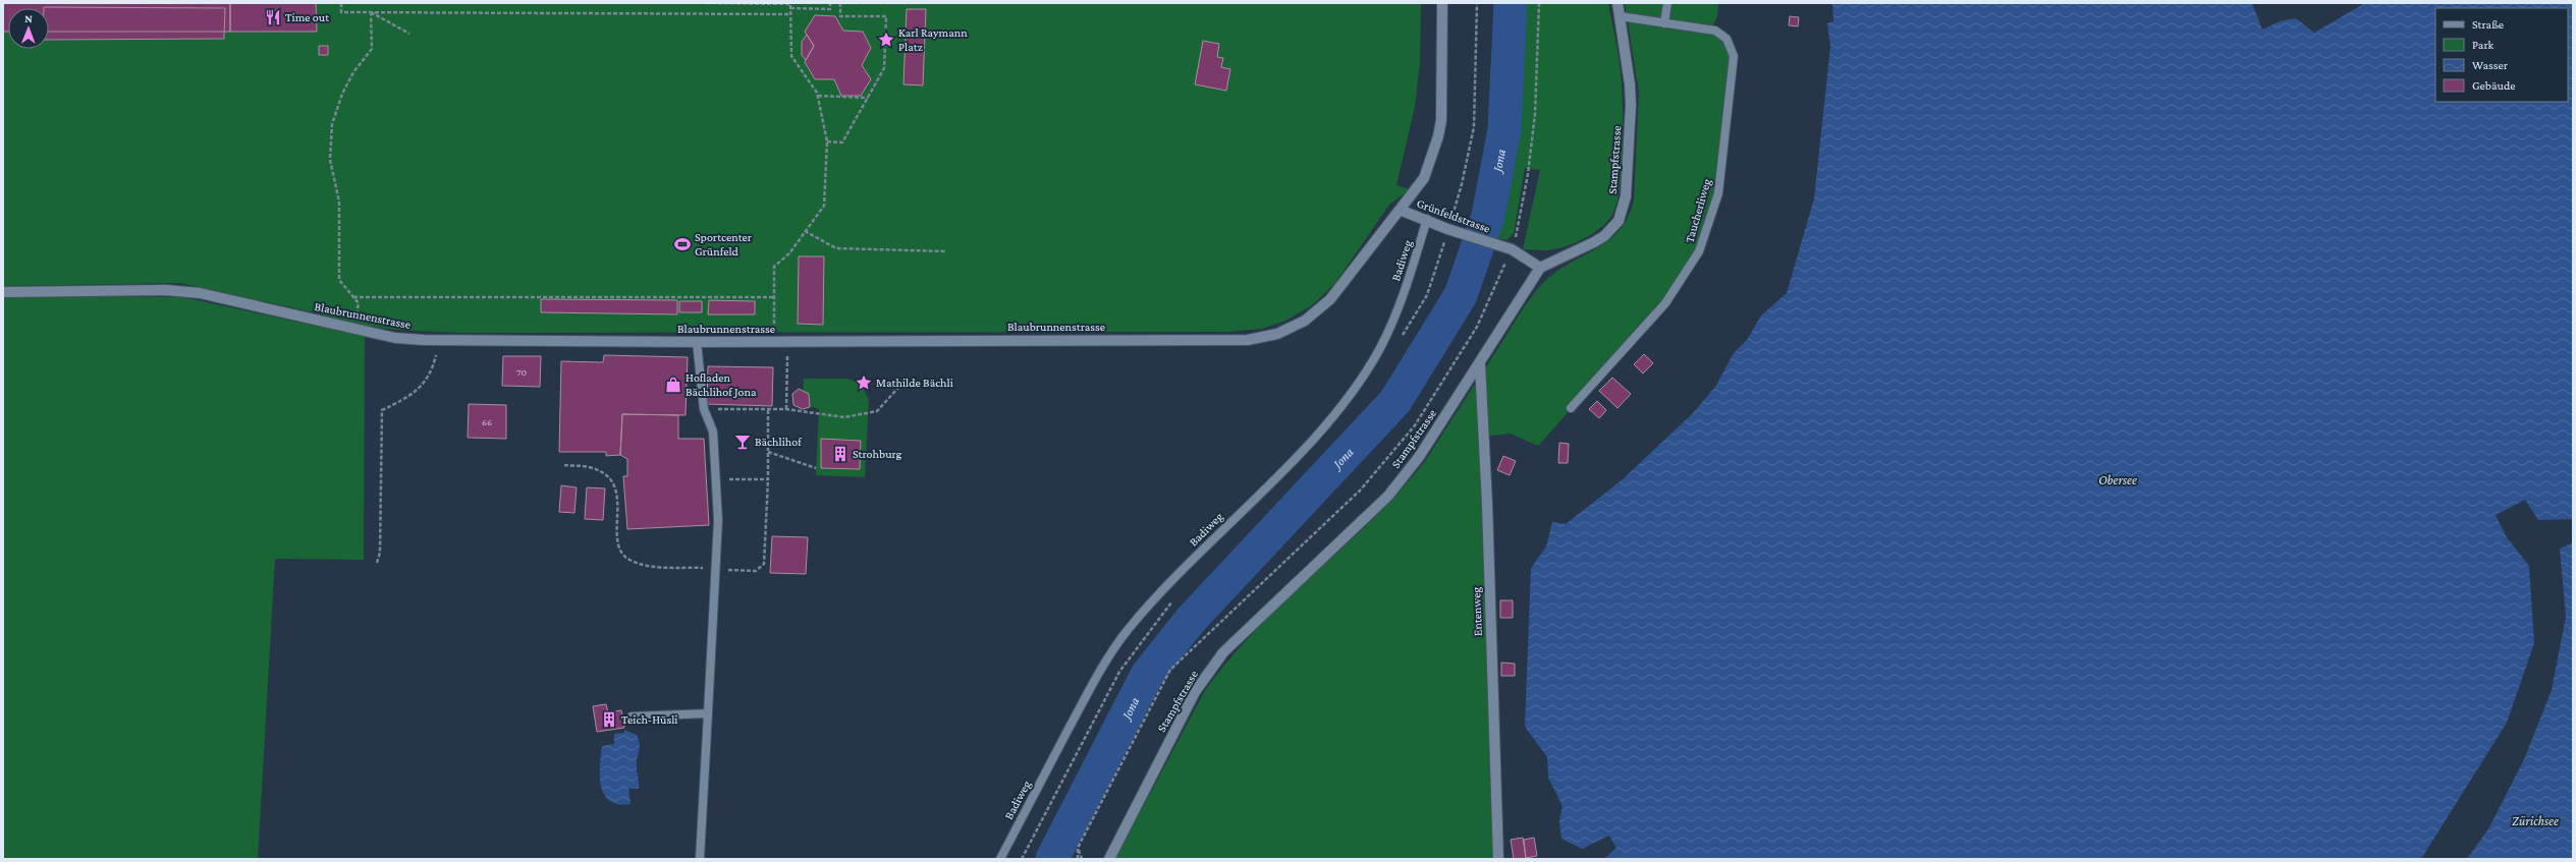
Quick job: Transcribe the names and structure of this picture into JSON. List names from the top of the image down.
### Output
{
  "streets": {
    "street": [
      "Stampfstrasse",
      "Grünfeldstrasse",
      "Blaubrunnenstrasse",
      "Entenweg"
    ],
    "lane": ["Taucherliweg", "Badiweg"]
  },
  "crossings": [
    ["Stampfstrasse", "Taucherliweg"],
    ["Stampfstrasse", "Grünfeldstrasse"],
    ["Stampfstrasse", "Entenweg"],
    ["Grünfeldstrasse", "Badiweg"],
    ["Grünfeldstrasse", "Blaubrunnenstrasse"]
  ],
  "water": ["Jona", "Obersee", "Zürichsee"],
  "places": {
    "restaurant": ["Time out"],
    "place": ["Karl Raymann Platz", "Mathilde Bächli"],
    "sports": ["Sportcenter Grünfeld"],
    "shop": ["Hofladen Bächlihof Jona"],
    "bar": ["Bächlihof"],
    "building": ["Strohburg", "Teich-Hüsli"]
  },
  "house_numbers": ["70", "66"],
  "legend": [
    "Straße",
    "Park",
    "Wasser",
    "Gebäude"
  ],
  "north": "top"
}
